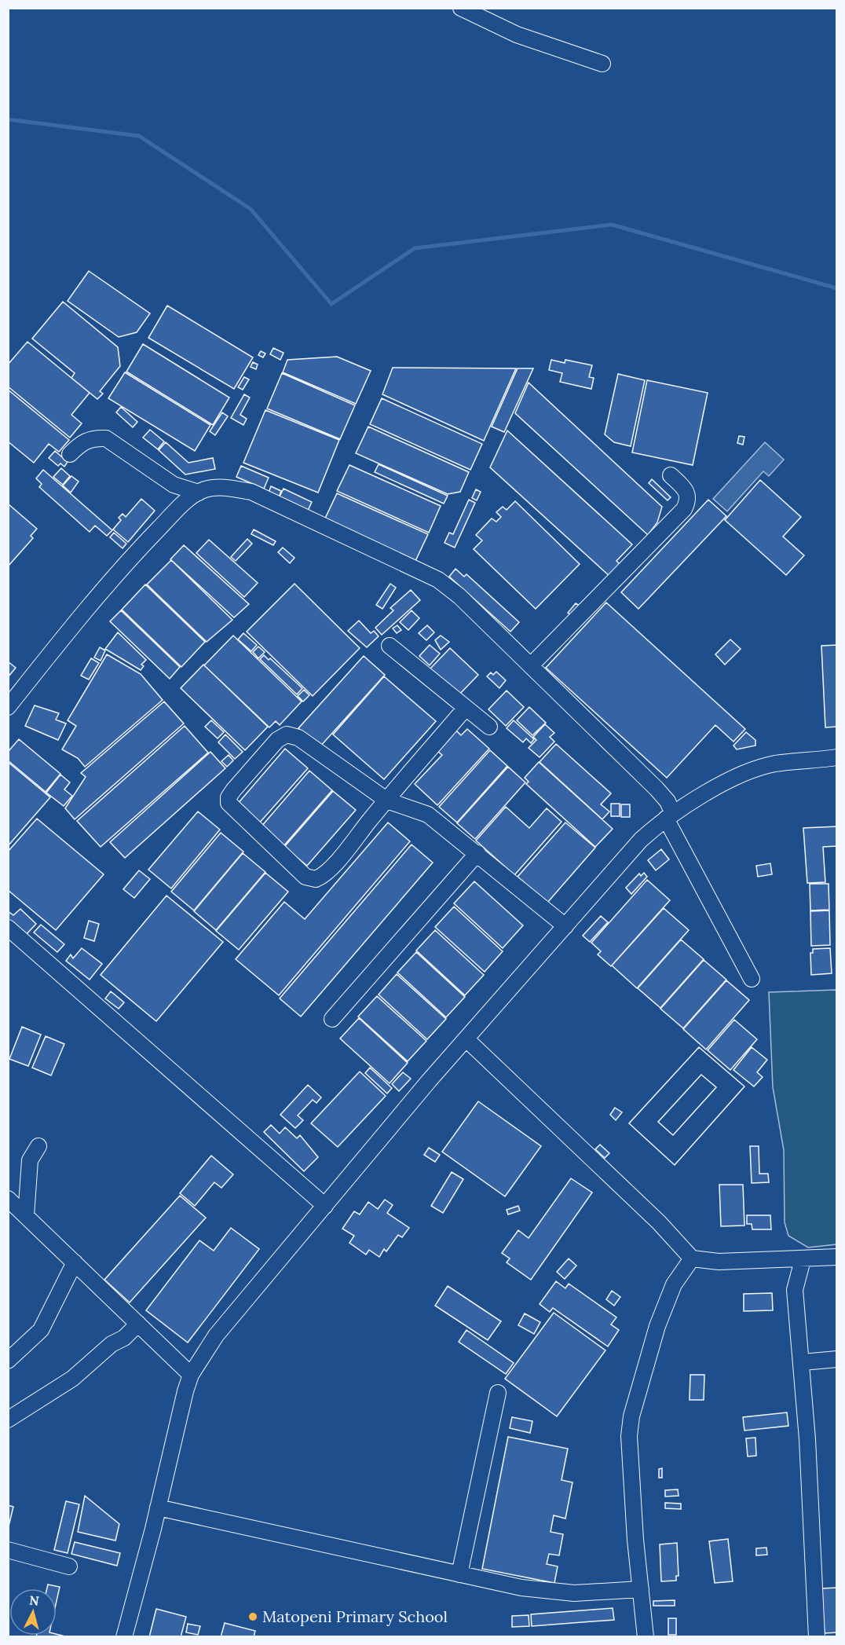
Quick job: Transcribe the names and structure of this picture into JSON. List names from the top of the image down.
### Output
{
  "places": ["Matopeni Primary School"],
  "north": "top"
}
